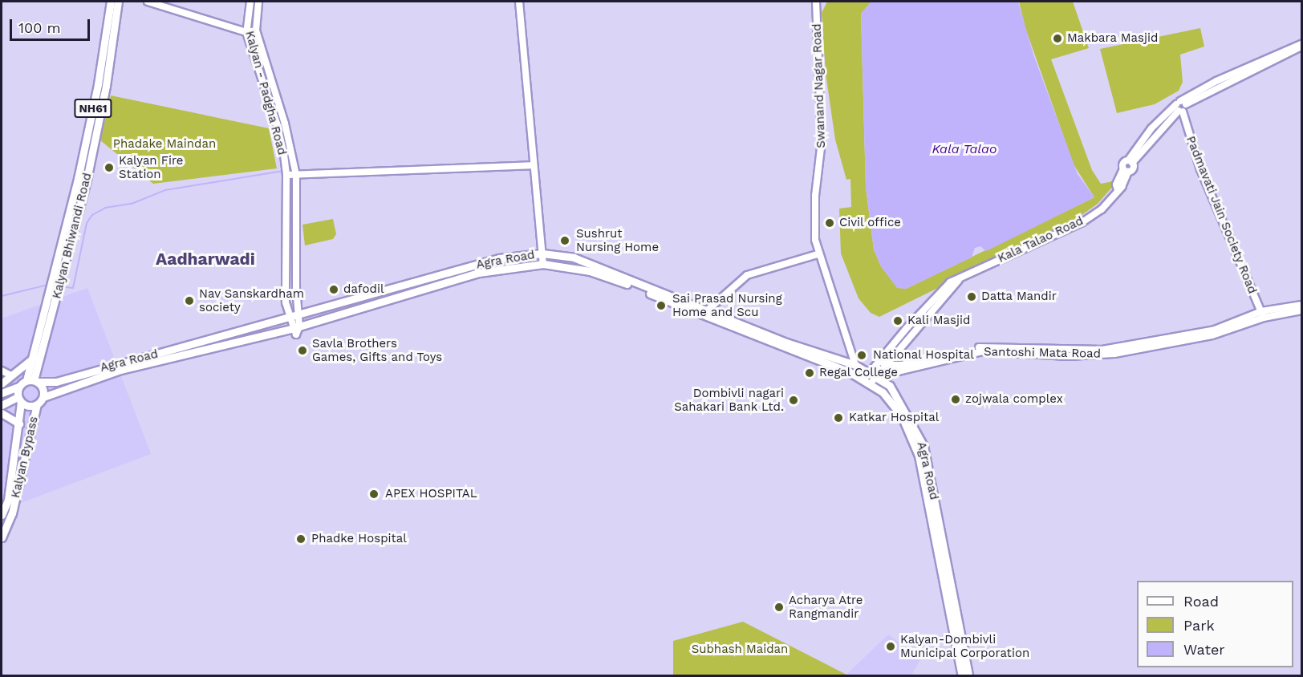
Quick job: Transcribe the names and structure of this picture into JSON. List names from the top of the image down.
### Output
{
  "streets": {
    "main road": [
      "Swanand Nagar Road",
      "Kalyan - Padgha Road",
      "NH61",
      "Kalyan Bhiwandi Road",
      "Agra Road",
      "Santoshi Mata Road",
      "Kalyan Bypass"
    ],
    "street": ["Padmavati Jain Society Road", "Kala Talao Road"]
  },
  "crossings": [
    ["Swanand Nagar Road", "Agra Road"],
    ["Kalyan - Padgha Road", "Agra Road"],
    ["Padmavati Jain Society Road", "Santoshi Mata Road"],
    ["Kalyan Bhiwandi Road", "Agra Road"],
    ["Kalyan Bhiwandi Road", "Kalyan Bypass"],
    ["Kala Talao Road", "Agra Road"],
    ["Kala Talao Road", "Santoshi Mata Road"],
    ["Agra Road", "Santoshi Mata Road"],
    ["Agra Road", "Kalyan Bypass"]
  ],
  "districts": ["Aadharwadi"],
  "water": ["Kala Talao"],
  "parks": ["Phadake Maindan", "Subhash Maidan"],
  "places": [
    "Makbara Masjid",
    "Kalyan Fire Station",
    "Civil office",
    "Sushrut Nursing Home",
    "dafodil",
    "Datta Mandir",
    "Nav Sanskardham society",
    "Sai Prasad Nursing Home and Scu",
    "Kali Masjid",
    "Savla Brothers Games, Gifts and Toys",
    "National Hospital",
    "Regal College",
    "zojwala complex",
    "Dombivli nagari Sahakari Bank Ltd.",
    "Katkar Hospital",
    "APEX HOSPITAL",
    "Phadke Hospital",
    "Acharya Atre Rangmandir",
    "Kalyan-Dombivli Municipal Corporation"
  ],
  "legend": ["Road", "Park", "Water"],
  "scale_bar": "100 m"
}
